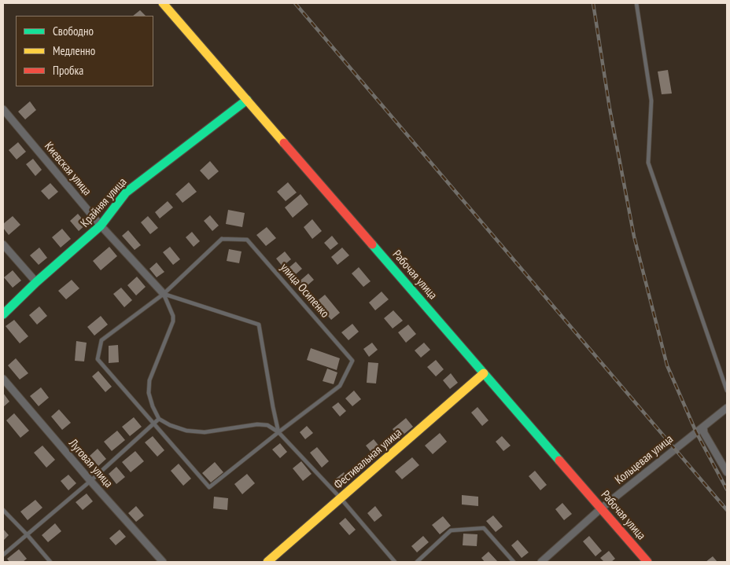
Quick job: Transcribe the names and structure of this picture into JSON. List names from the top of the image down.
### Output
{
  "streets": {
    "main road": ["Крайняя улица", "Рабочая улица", "Фестивальная улица"],
    "street": ["Киевская улица", "Кольцевая улица", "Луговая улица"],
    "lane": ["улица Осипенко"]
  },
  "crossings": [
    ["Киевская улица", "Крайняя улица"],
    ["Киевская улица", "улица Осипенко"],
    ["Крайняя улица", "Рабочая улица"],
    ["Рабочая улица", "Фестивальная улица"],
    ["Рабочая улица", "Кольцевая улица"]
  ],
  "legend": ["Свободно", "Медленно", "Пробка"]
}
